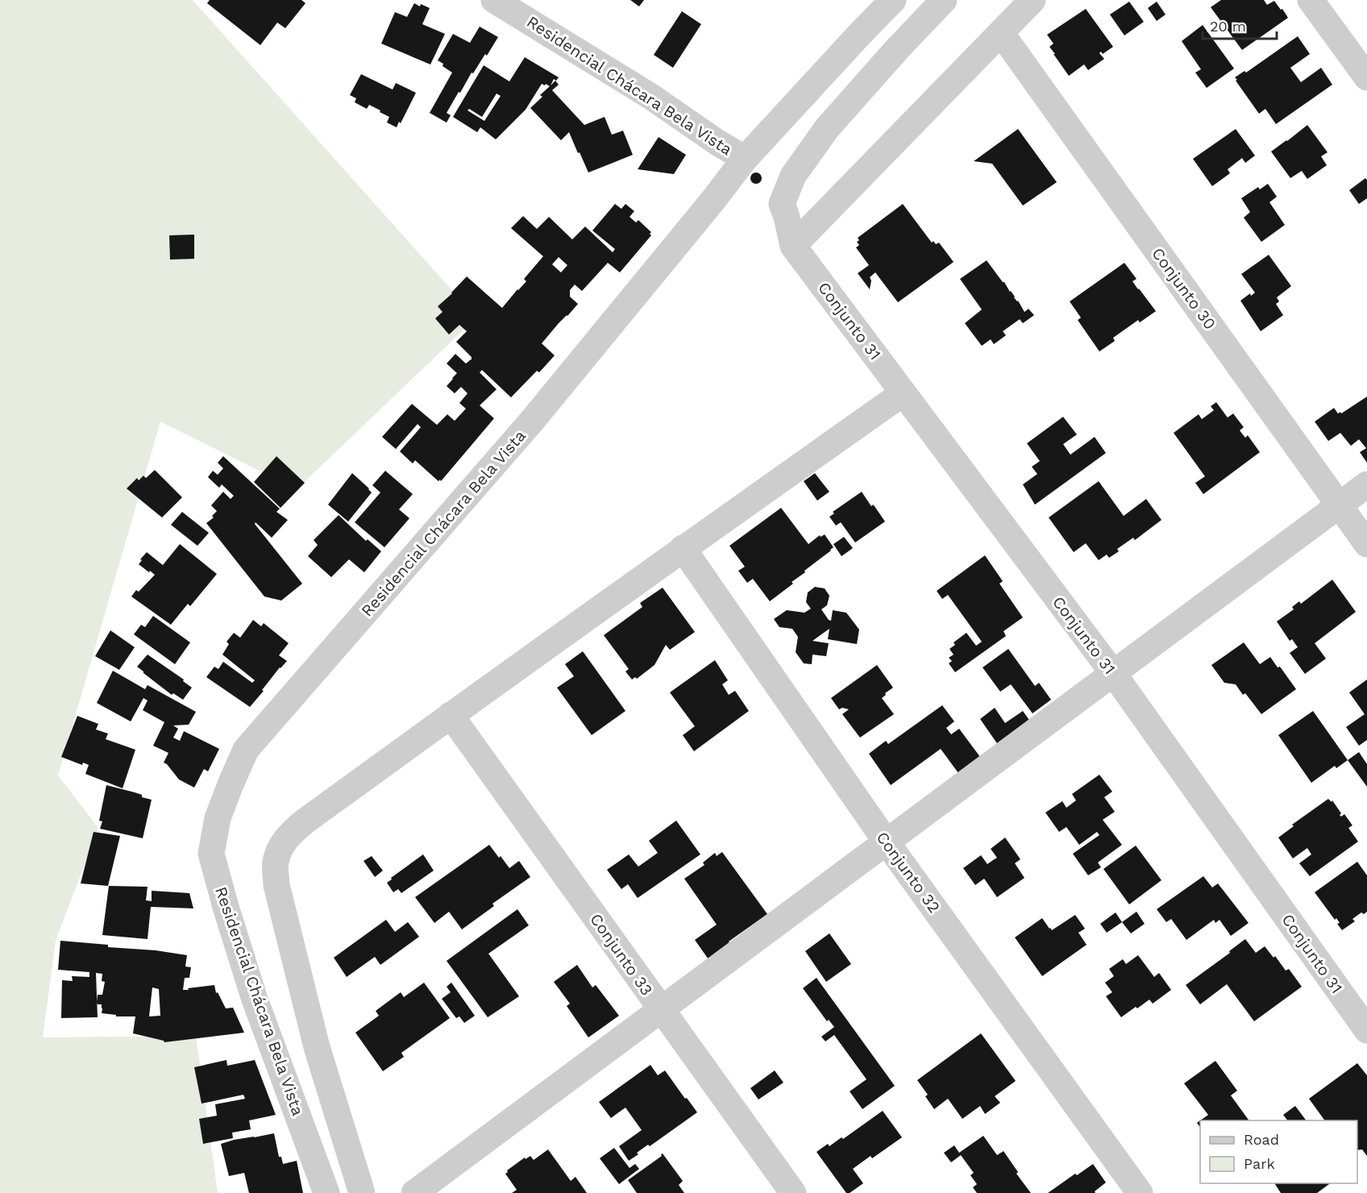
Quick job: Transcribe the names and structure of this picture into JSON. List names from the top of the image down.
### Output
{
  "streets": {
    "street": [
      "Residencial Chácara Bela Vista",
      "Conjunto 30",
      "Conjunto 31",
      "Conjunto 32",
      "Conjunto 33"
    ]
  },
  "legend": ["Road", "Park"],
  "scale_bar": "20 m"
}
